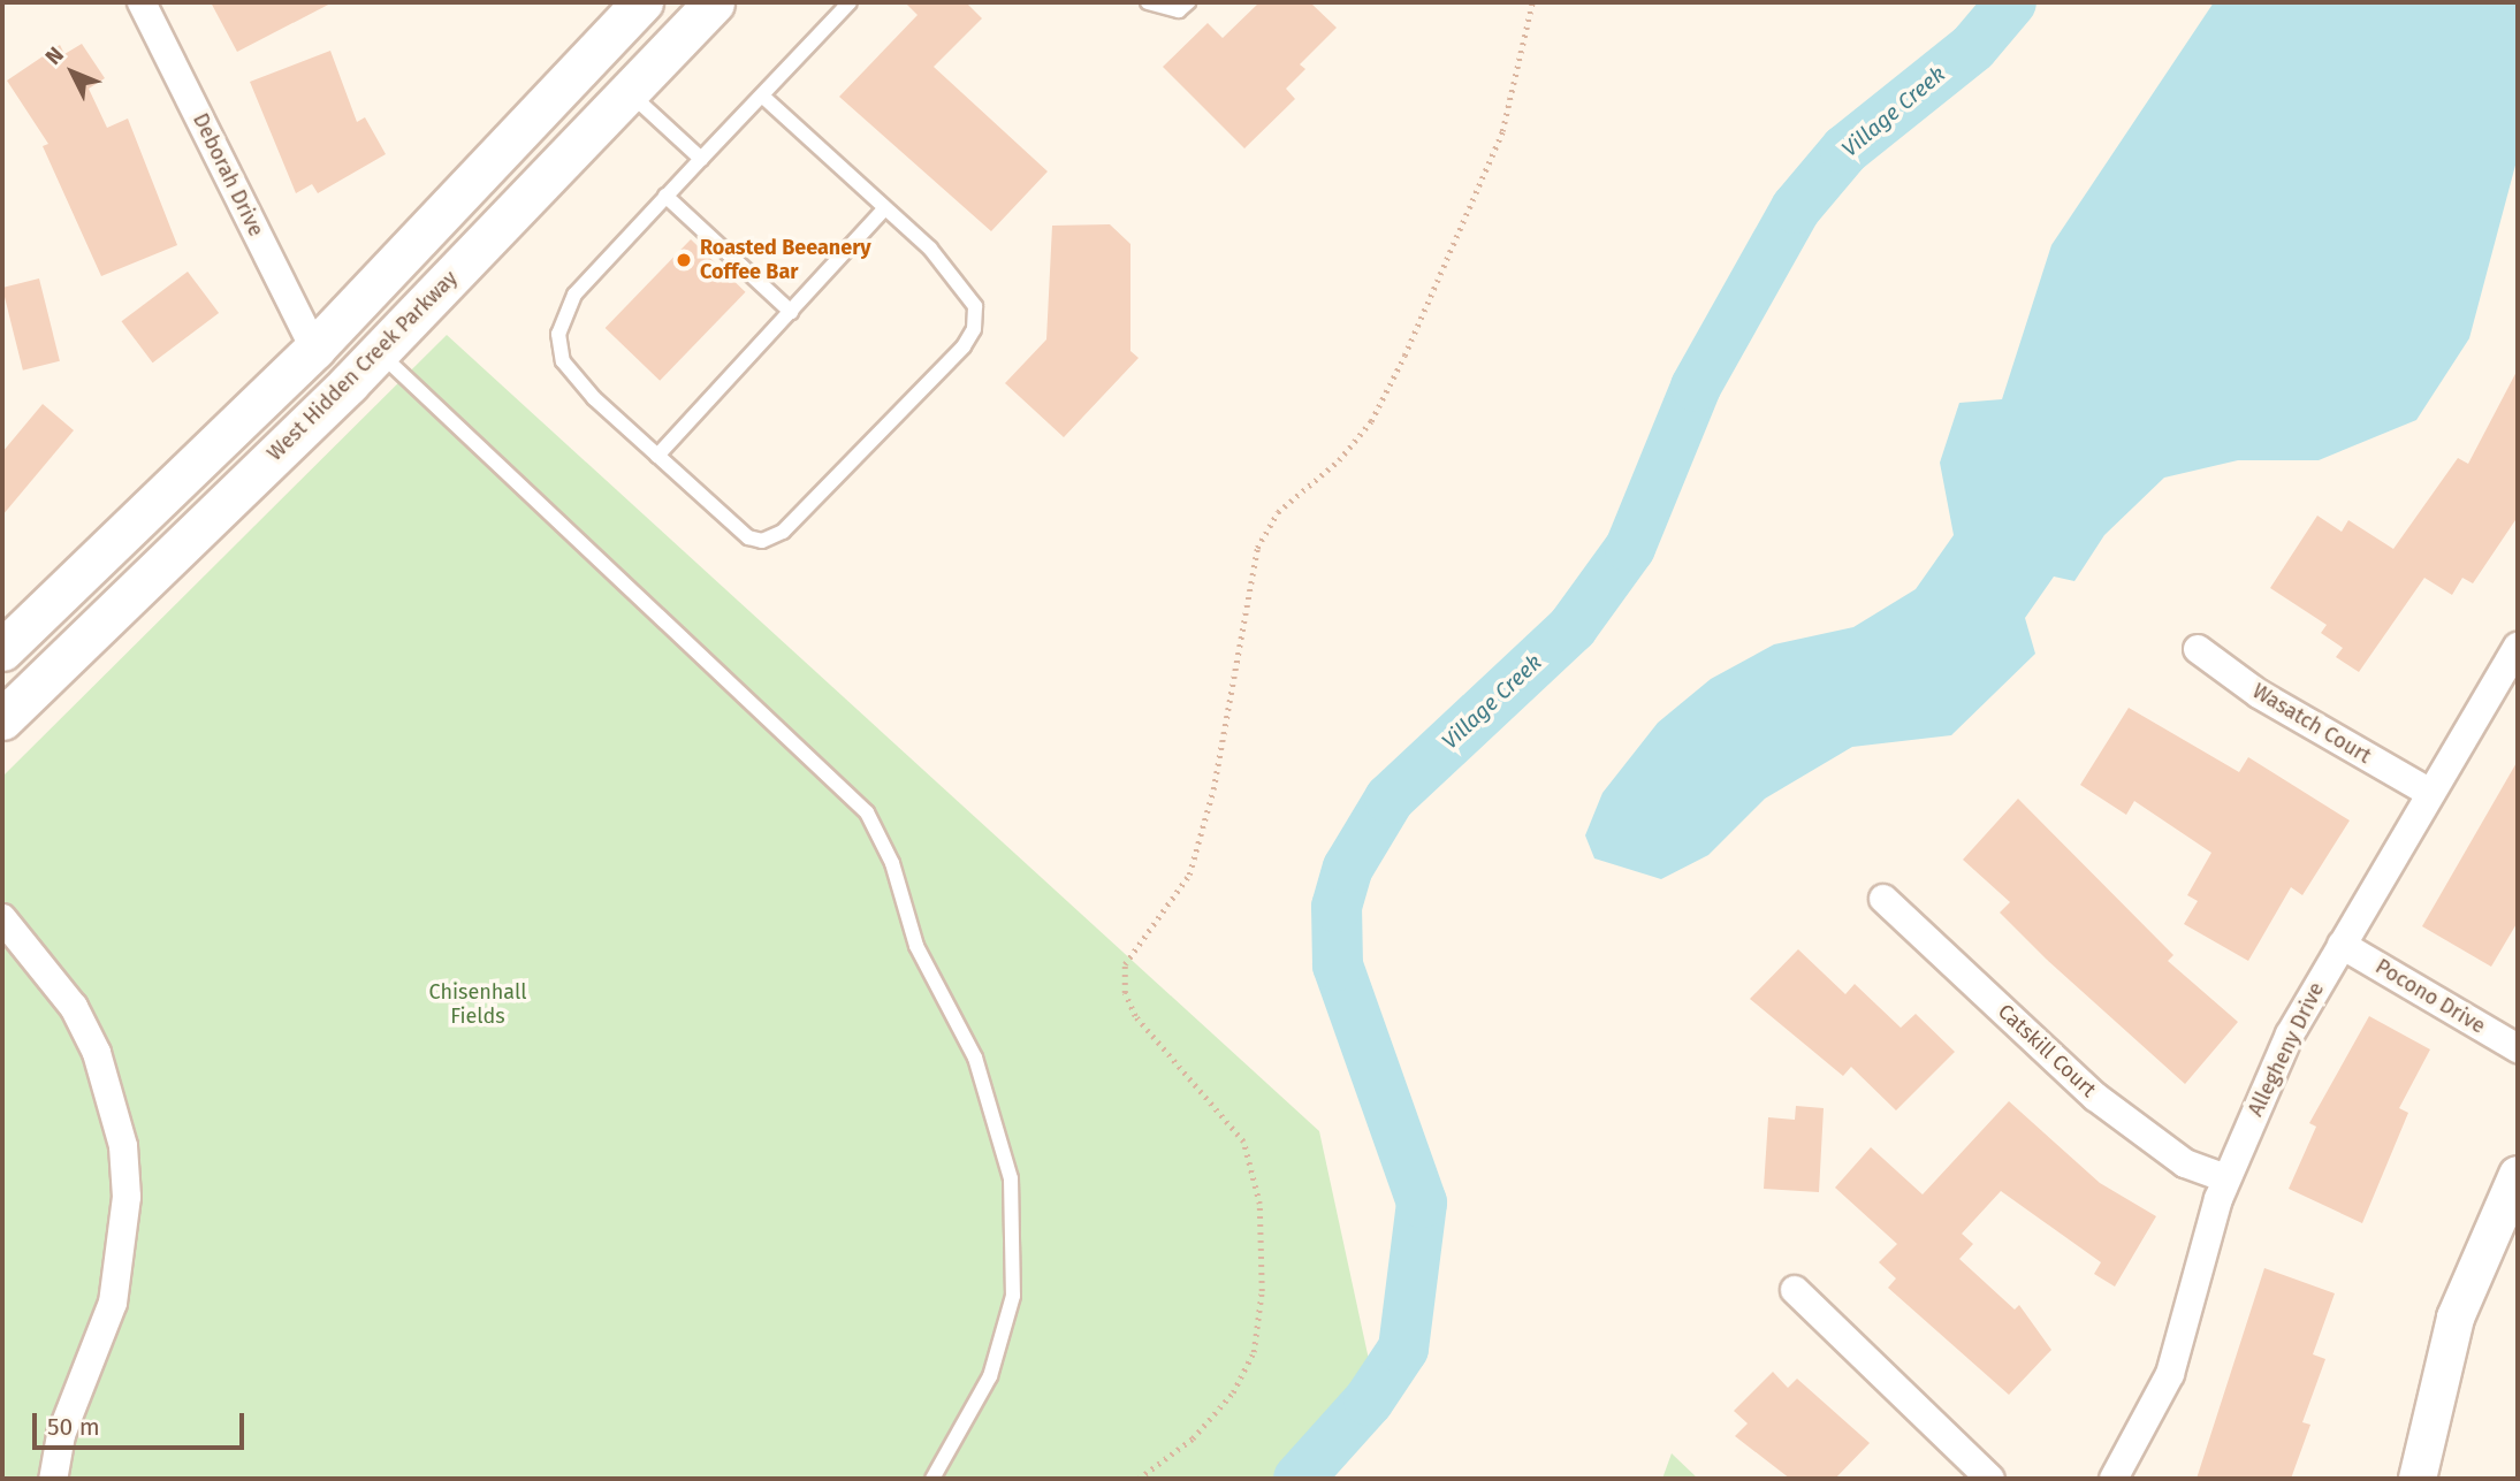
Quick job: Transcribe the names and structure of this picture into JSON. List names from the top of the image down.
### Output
{
  "streets": {
    "main road": ["West Hidden Creek Parkway"],
    "street": [
      "Deborah Drive",
      "Wasatch Court",
      "Pocono Drive",
      "Allegheny Drive",
      "Catskill Court"
    ]
  },
  "crossings": [
    ["Wasatch Court", "Allegheny Drive"],
    ["Pocono Drive", "Allegheny Drive"],
    ["Allegheny Drive", "Catskill Court"]
  ],
  "water": ["Village Creek"],
  "parks": ["Chisenhall Fields"],
  "places": ["Roasted Beeanery Coffee Bar"],
  "scale_bar": "50 m",
  "north": "top left"
}
